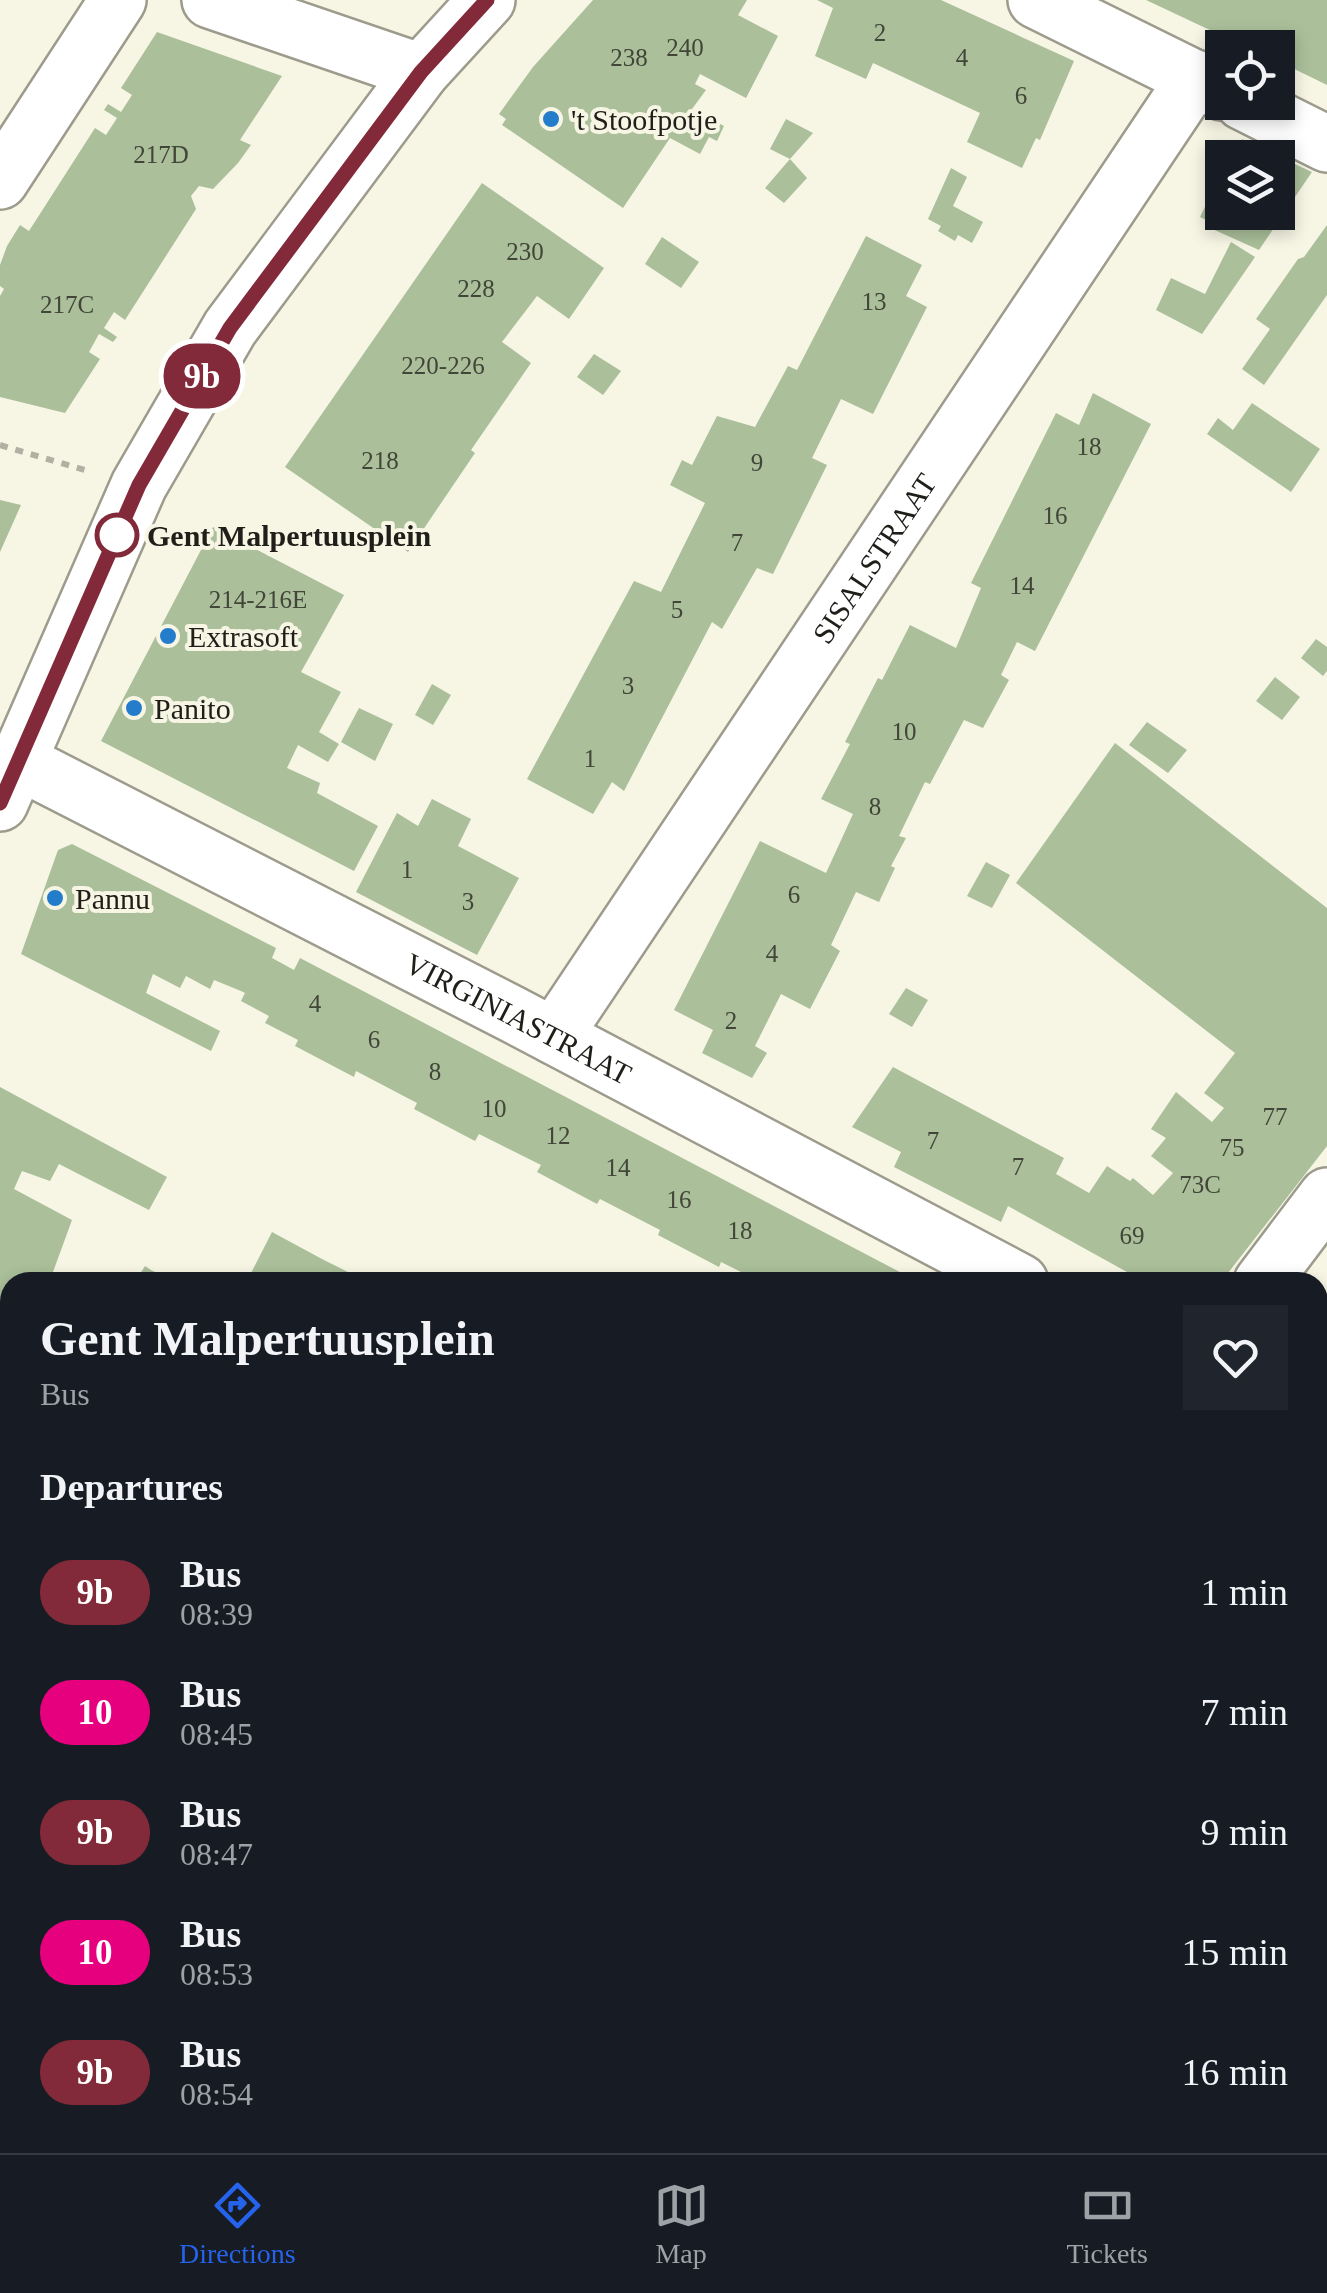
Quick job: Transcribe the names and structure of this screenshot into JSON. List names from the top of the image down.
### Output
{
  "streets": {
    "street": ["SISALSTRAAT", "VIRGINIASTRAAT"]
  },
  "crossings": [
    ["SISALSTRAAT", "VIRGINIASTRAAT"]
  ],
  "places": [
    "'t Stoofpotje",
    "Gent Malpertuusplein",
    "Extrasoft",
    "Panito",
    "Pannu"
  ],
  "lines": ["bus line 9b"],
  "house_numbers": [
    "2",
    "240",
    "238",
    "4",
    "6",
    "217D",
    "230",
    "228",
    "13",
    "217C",
    "220-226",
    "18",
    "218",
    "9",
    "16",
    "7",
    "14",
    "214-216E",
    "5",
    "3",
    "10",
    "1",
    "8",
    "1",
    "6",
    "3",
    "4",
    "4",
    "2",
    "6",
    "8",
    "10",
    "77",
    "12",
    "7",
    "75",
    "7",
    "14",
    "73C",
    "16",
    "18",
    "69"
  ],
  "page": {
    "on_map": "9b",
    "heading": [
      ["Gent Malpertuusplein", "Bus"],
      "Departures"
    ],
    "list": [
      {
        "mark": "9b",
        "name": "Bus",
        "note": "08:39",
        "value": "1 min"
      },
      {
        "mark": "10",
        "name": "Bus",
        "note": "08:45",
        "value": "7 min"
      },
      {
        "mark": "9b",
        "name": "Bus",
        "note": "08:47",
        "value": "9 min"
      },
      {
        "mark": "10",
        "name": "Bus",
        "note": "08:53",
        "value": "15 min"
      },
      {
        "mark": "9b",
        "name": "Bus",
        "note": "08:54",
        "value": "16 min"
      }
    ],
    "tabs": ["Directions", "Map", "Tickets"]
  }
}
